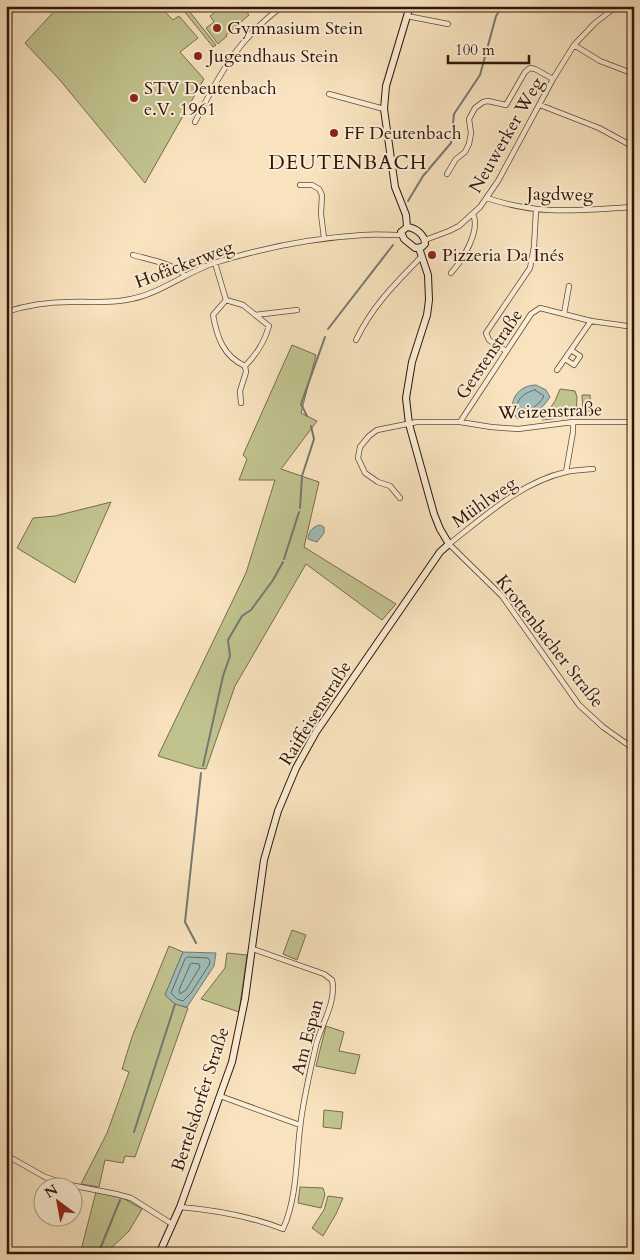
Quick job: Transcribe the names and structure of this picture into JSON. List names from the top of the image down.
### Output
{
  "streets": {
    "street": [
      "Neuwerker Weg",
      "Jagdweg",
      "Hofäckerweg",
      "Gerstenstraße",
      "Weizenstraße",
      "Mühlweg",
      "Krottenbacher Straße",
      "Raiffeisenstraße",
      "Am Espan",
      "Bertelsdorfer Straße"
    ]
  },
  "crossings": [
    ["Neuwerker Weg", "Jagdweg"],
    ["Neuwerker Weg", "Hofäckerweg"],
    ["Gerstenstraße", "Weizenstraße"],
    ["Mühlweg", "Krottenbacher Straße"],
    ["Mühlweg", "Raiffeisenstraße"],
    ["Krottenbacher Straße", "Raiffeisenstraße"],
    ["Raiffeisenstraße", "Bertelsdorfer Straße"],
    ["Am Espan", "Bertelsdorfer Straße"]
  ],
  "districts": ["DEUTENBACH"],
  "places": [
    "Gymnasium Stein",
    "Jugendhaus Stein",
    "STV Deutenbach e.V. 1961",
    "FF Deutenbach",
    "Pizzeria Da Inés"
  ],
  "scale_bar": "100 m",
  "north": "top left"
}
